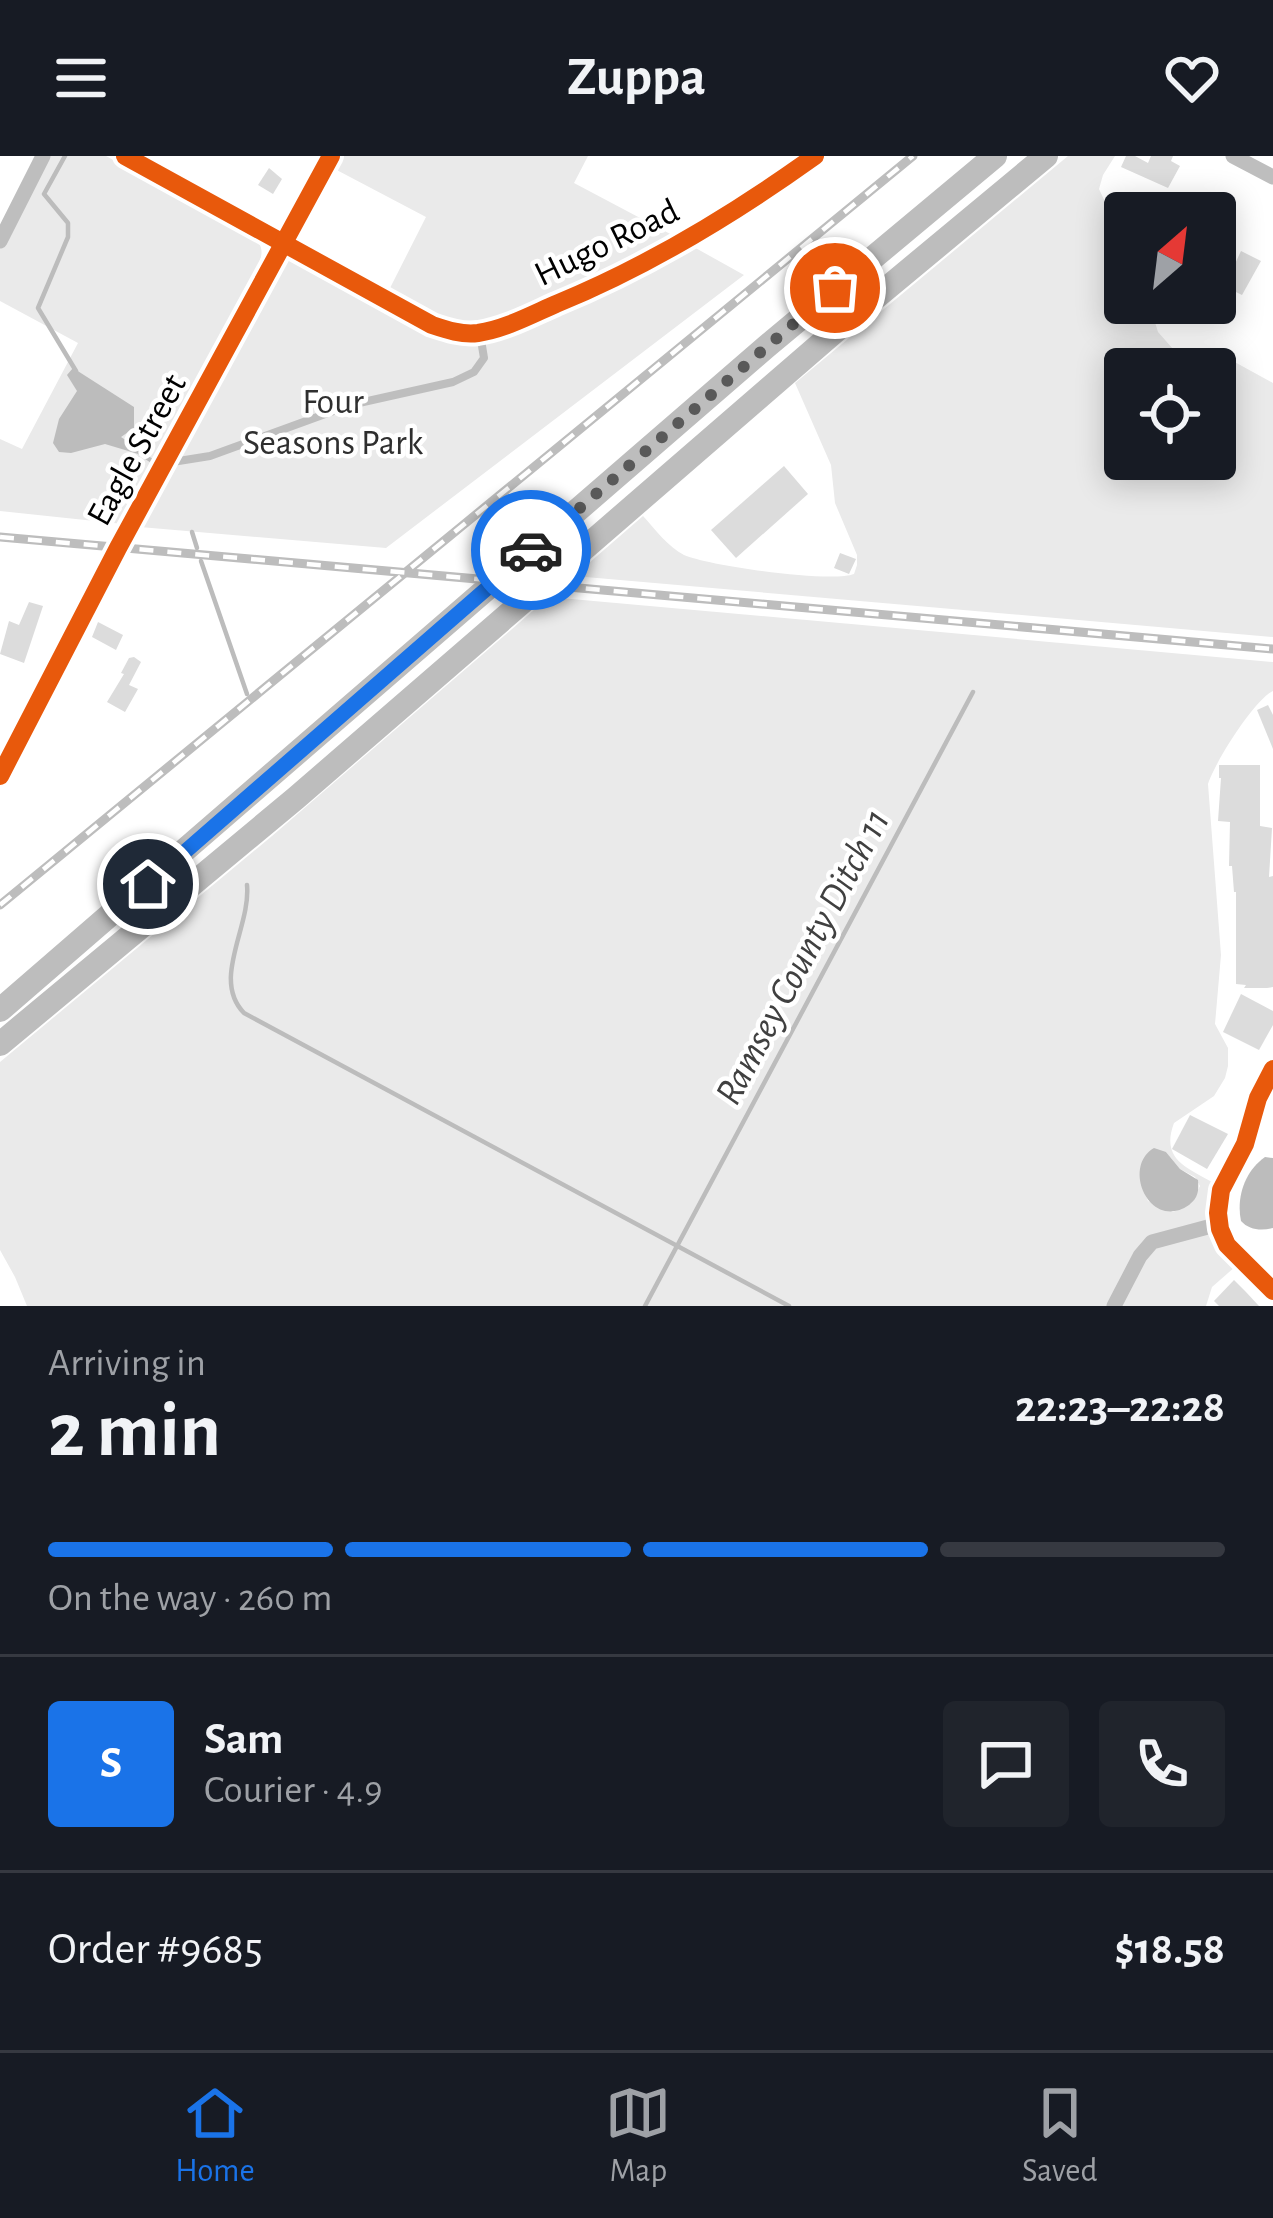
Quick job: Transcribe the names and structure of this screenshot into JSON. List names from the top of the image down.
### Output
{
  "streets": {
    "street": ["Hugo Road", "Eagle Street"]
  },
  "water": ["Ramsey County Ditch 11"],
  "parks": ["Four Seasons Park"],
  "north": "top right",
  "page": {
    "header": "Zuppa",
    "heading": ["2 min", "Arriving in", "22:23–22:28"],
    "panel": [
      "Sam",
      "Courier · 4.9",
      "Order #9685",
      "$18.58"
    ],
    "bar": "On the way · 260 m",
    "round": "S",
    "tabs": ["Home", "Map", "Saved"]
  }
}
